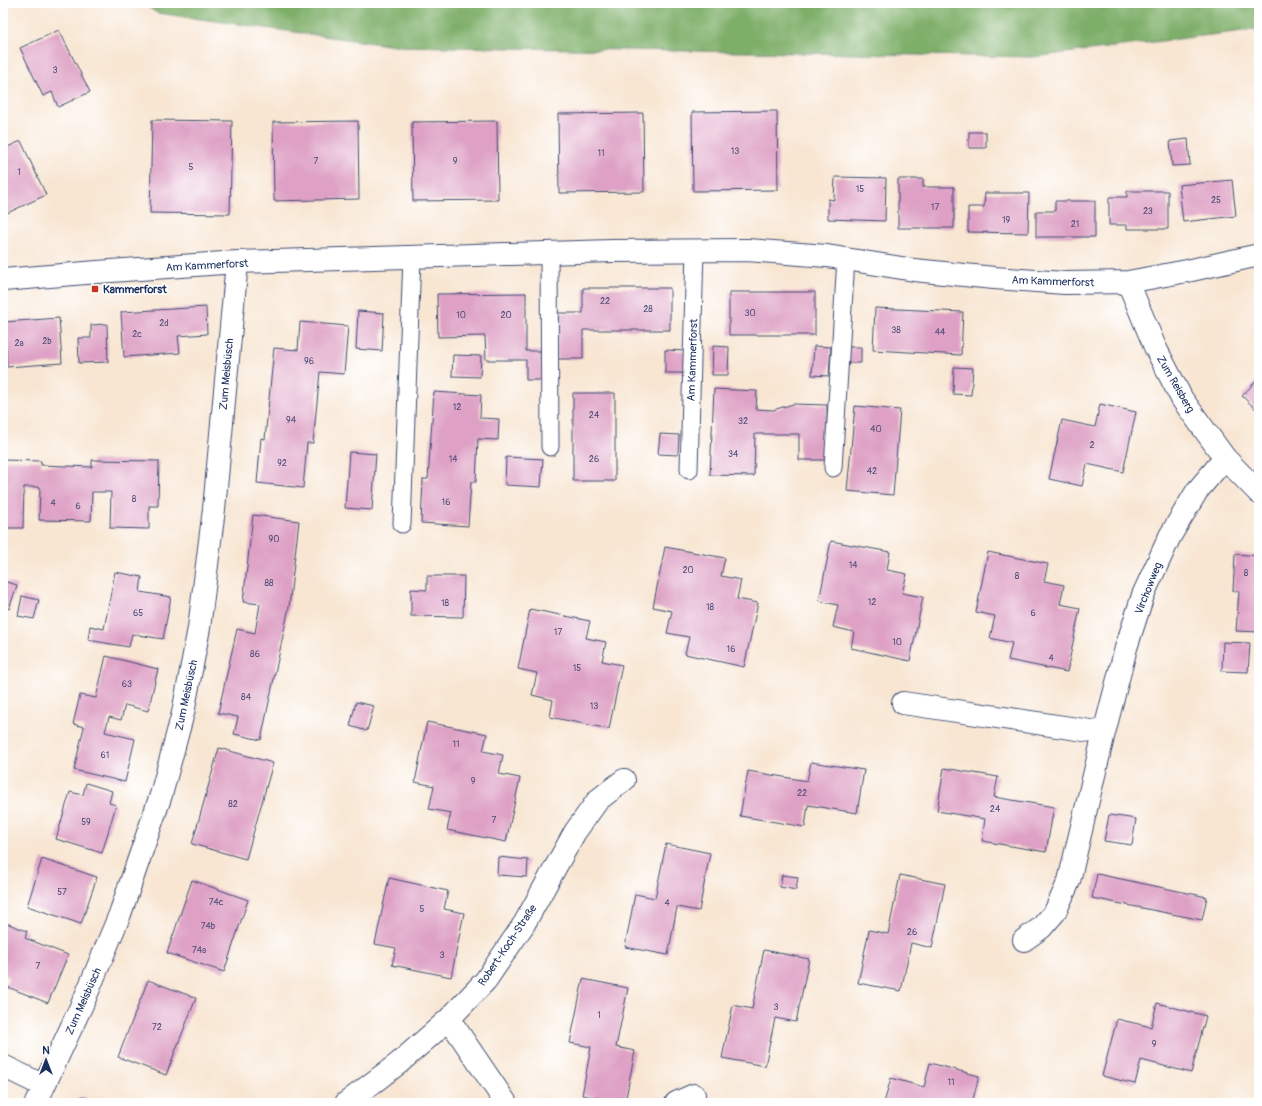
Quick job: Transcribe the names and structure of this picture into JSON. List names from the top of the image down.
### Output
{
  "streets": {
    "street": [
      "Am Kammerforst",
      "Zum Meisbüsch",
      "Zum Reisberg",
      "Virchowweg",
      "Robert-Koch-Straße"
    ]
  },
  "crossings": [
    ["Am Kammerforst", "Zum Meisbüsch"],
    ["Am Kammerforst", "Zum Reisberg"],
    ["Zum Reisberg", "Virchowweg"]
  ],
  "places": {
    "transit": ["Kammerforst"]
  },
  "house_numbers": [
    "3",
    "13",
    "11",
    "7",
    "9",
    "5",
    "1",
    "15",
    "25",
    "17",
    "23",
    "19",
    "21",
    "22",
    "28",
    "30",
    "10",
    "20",
    "2d",
    "38",
    "44",
    "2c",
    "2b",
    "2a",
    "96",
    "12",
    "24",
    "94",
    "32",
    "40",
    "2",
    "34",
    "14",
    "26",
    "92",
    "42",
    "8",
    "16",
    "4",
    "6",
    "90",
    "14",
    "20",
    "8",
    "8",
    "88",
    "12",
    "18",
    "18",
    "65",
    "6",
    "17",
    "10",
    "16",
    "86",
    "4",
    "15",
    "63",
    "84",
    "13",
    "11",
    "61",
    "9",
    "22",
    "82",
    "24",
    "7",
    "59",
    "57",
    "74c",
    "4",
    "5",
    "74b",
    "26",
    "74a",
    "3",
    "7",
    "3",
    "1",
    "72",
    "9",
    "11"
  ],
  "north": "top"
}
